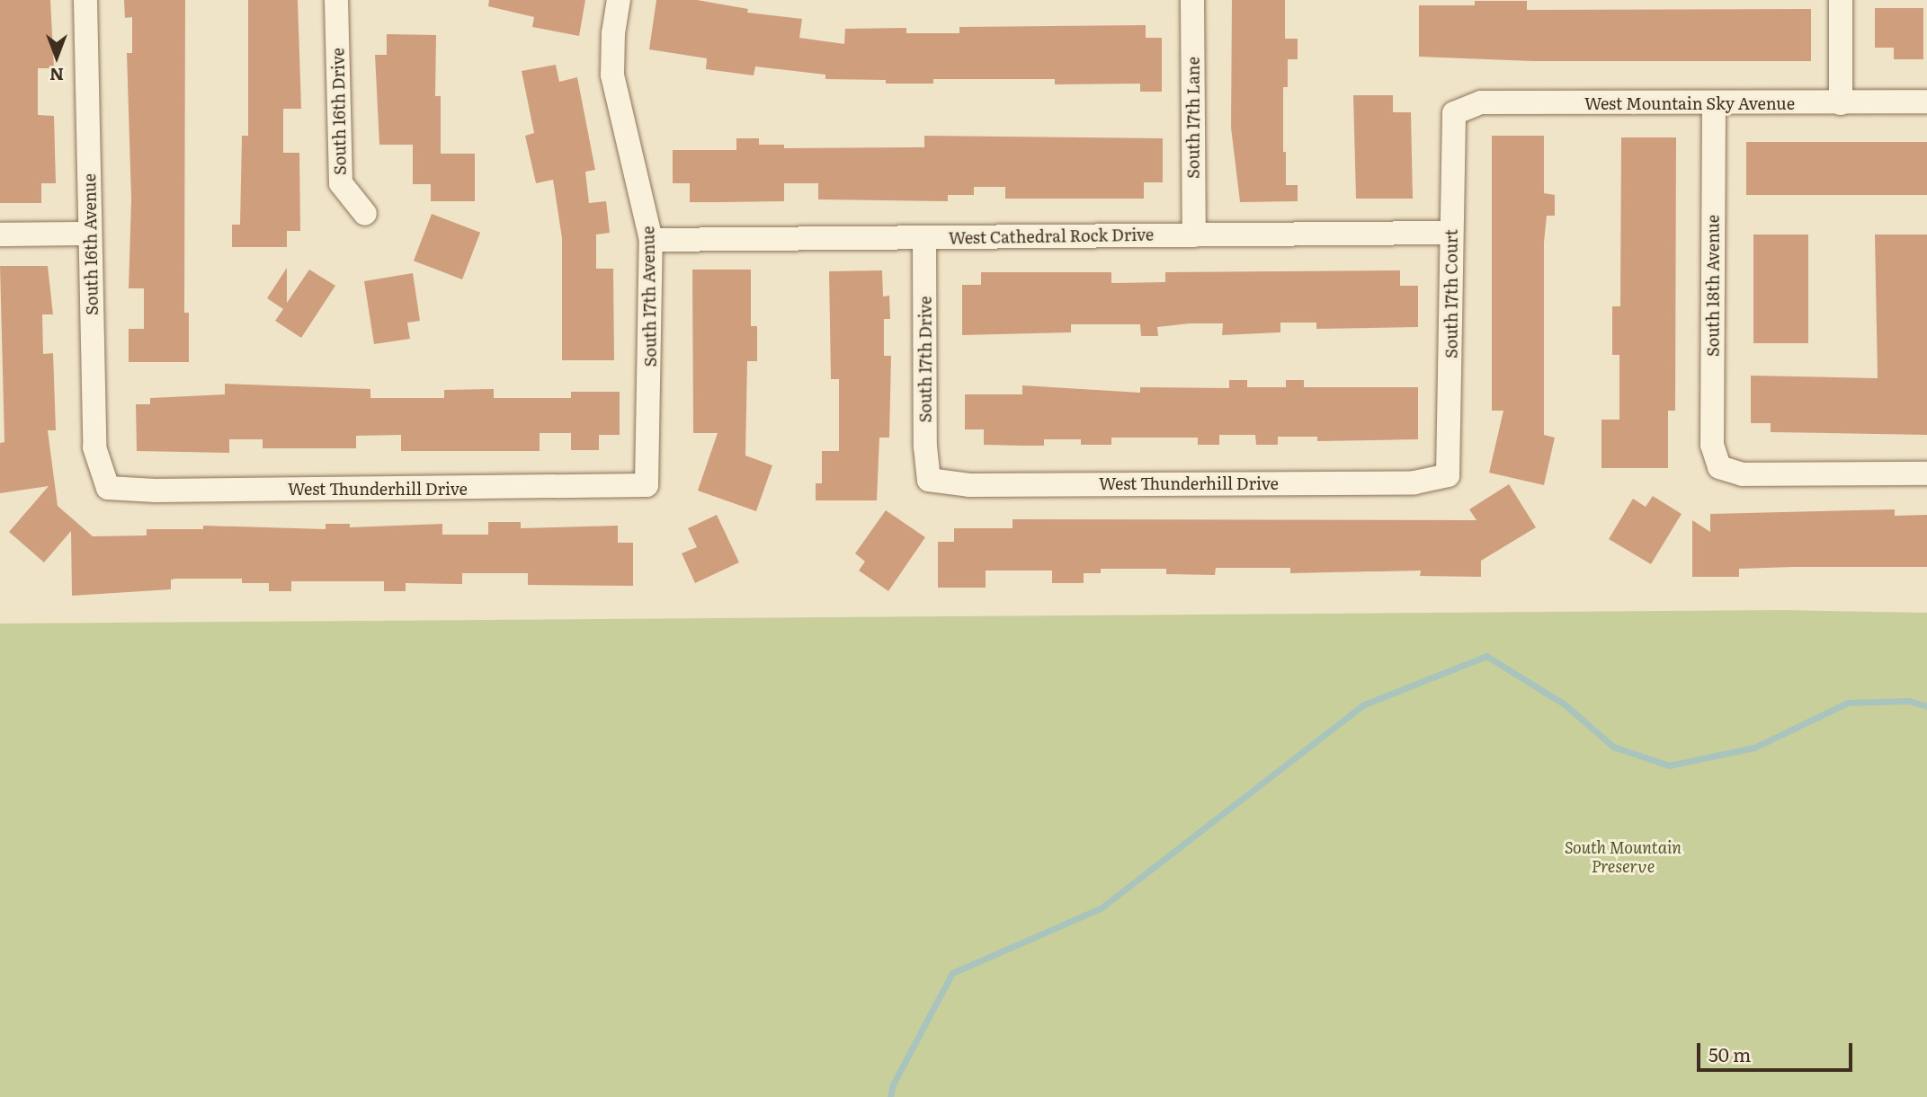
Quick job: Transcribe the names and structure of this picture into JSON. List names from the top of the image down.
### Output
{
  "streets": {
    "street": [
      "West Mountain Sky Avenue",
      "South 16th Drive",
      "South 17th Lane",
      "West Cathedral Rock Drive",
      "South 16th Avenue",
      "South 18th Avenue",
      "South 17th Court",
      "South 17th Avenue",
      "South 17th Drive",
      "West Thunderhill Drive"
    ]
  },
  "crossings": [
    ["West Mountain Sky Avenue", "South 18th Avenue"],
    ["West Mountain Sky Avenue", "South 17th Court"],
    ["South 17th Lane", "West Cathedral Rock Drive"],
    ["West Cathedral Rock Drive", "South 17th Court"],
    ["West Cathedral Rock Drive", "South 17th Avenue"],
    ["West Cathedral Rock Drive", "South 17th Drive"],
    ["South 16th Avenue", "West Thunderhill Drive"],
    ["South 17th Court", "West Thunderhill Drive"],
    ["South 17th Avenue", "West Thunderhill Drive"],
    ["South 17th Drive", "West Thunderhill Drive"]
  ],
  "parks": ["South Mountain Preserve"],
  "scale_bar": "50 m",
  "north": "bottom"
}
